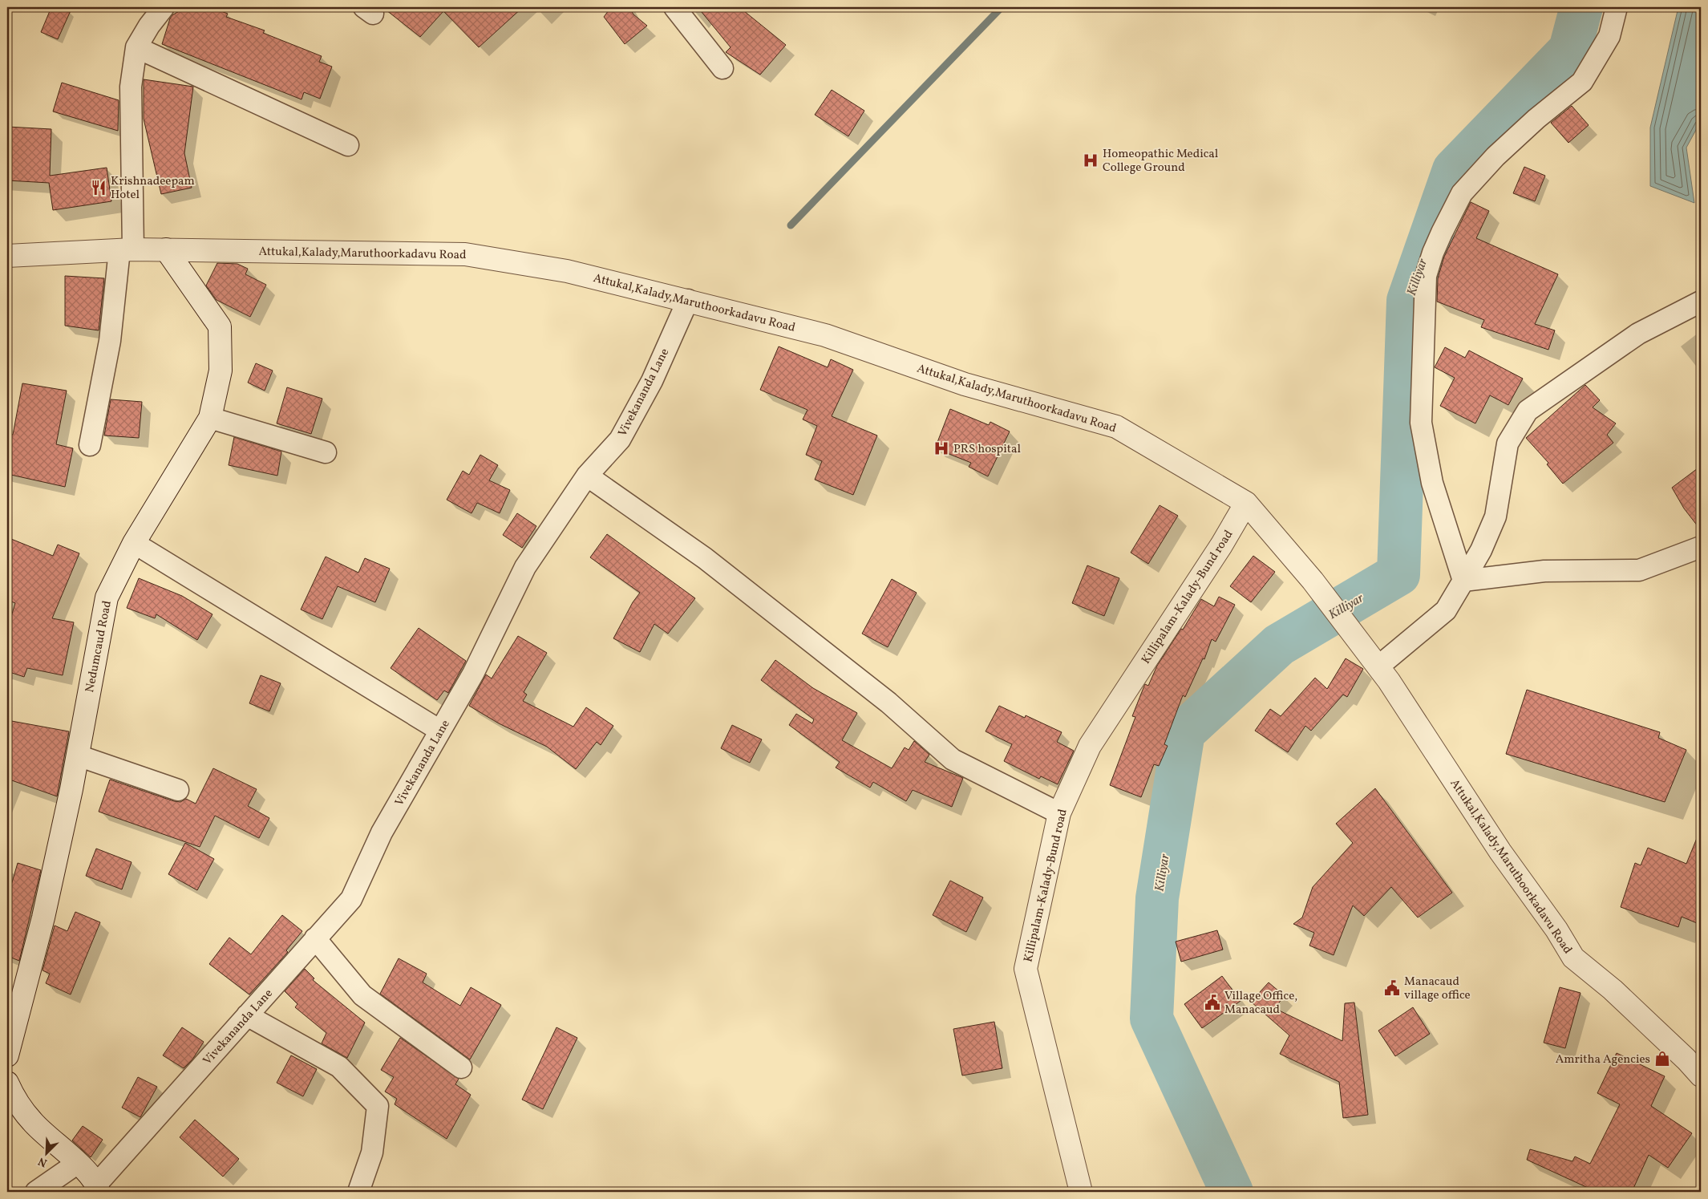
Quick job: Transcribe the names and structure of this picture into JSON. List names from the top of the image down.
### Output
{
  "streets": {
    "street": [
      "Attukal,Kalady,Maruthoorkadavu Road",
      "Vivekananda Lane",
      "Killipalam-Kalady-Bund road",
      "Nedumcaud Road"
    ]
  },
  "crossings": [
    ["Attukal,Kalady,Maruthoorkadavu Road", "Vivekananda Lane"],
    ["Attukal,Kalady,Maruthoorkadavu Road", "Killipalam-Kalady-Bund road"],
    ["Attukal,Kalady,Maruthoorkadavu Road", "Nedumcaud Road"]
  ],
  "water": ["Killiyar"],
  "places": {
    "hospital": ["Homeopathic Medical College Ground", "PRS hospital"],
    "restaurant": ["Krishnadeepam Hotel"],
    "public building": ["Manacaud village office", "Village Office, Manacaud"],
    "shop": ["Amritha Agencies"]
  },
  "north": "bottom left"
}
